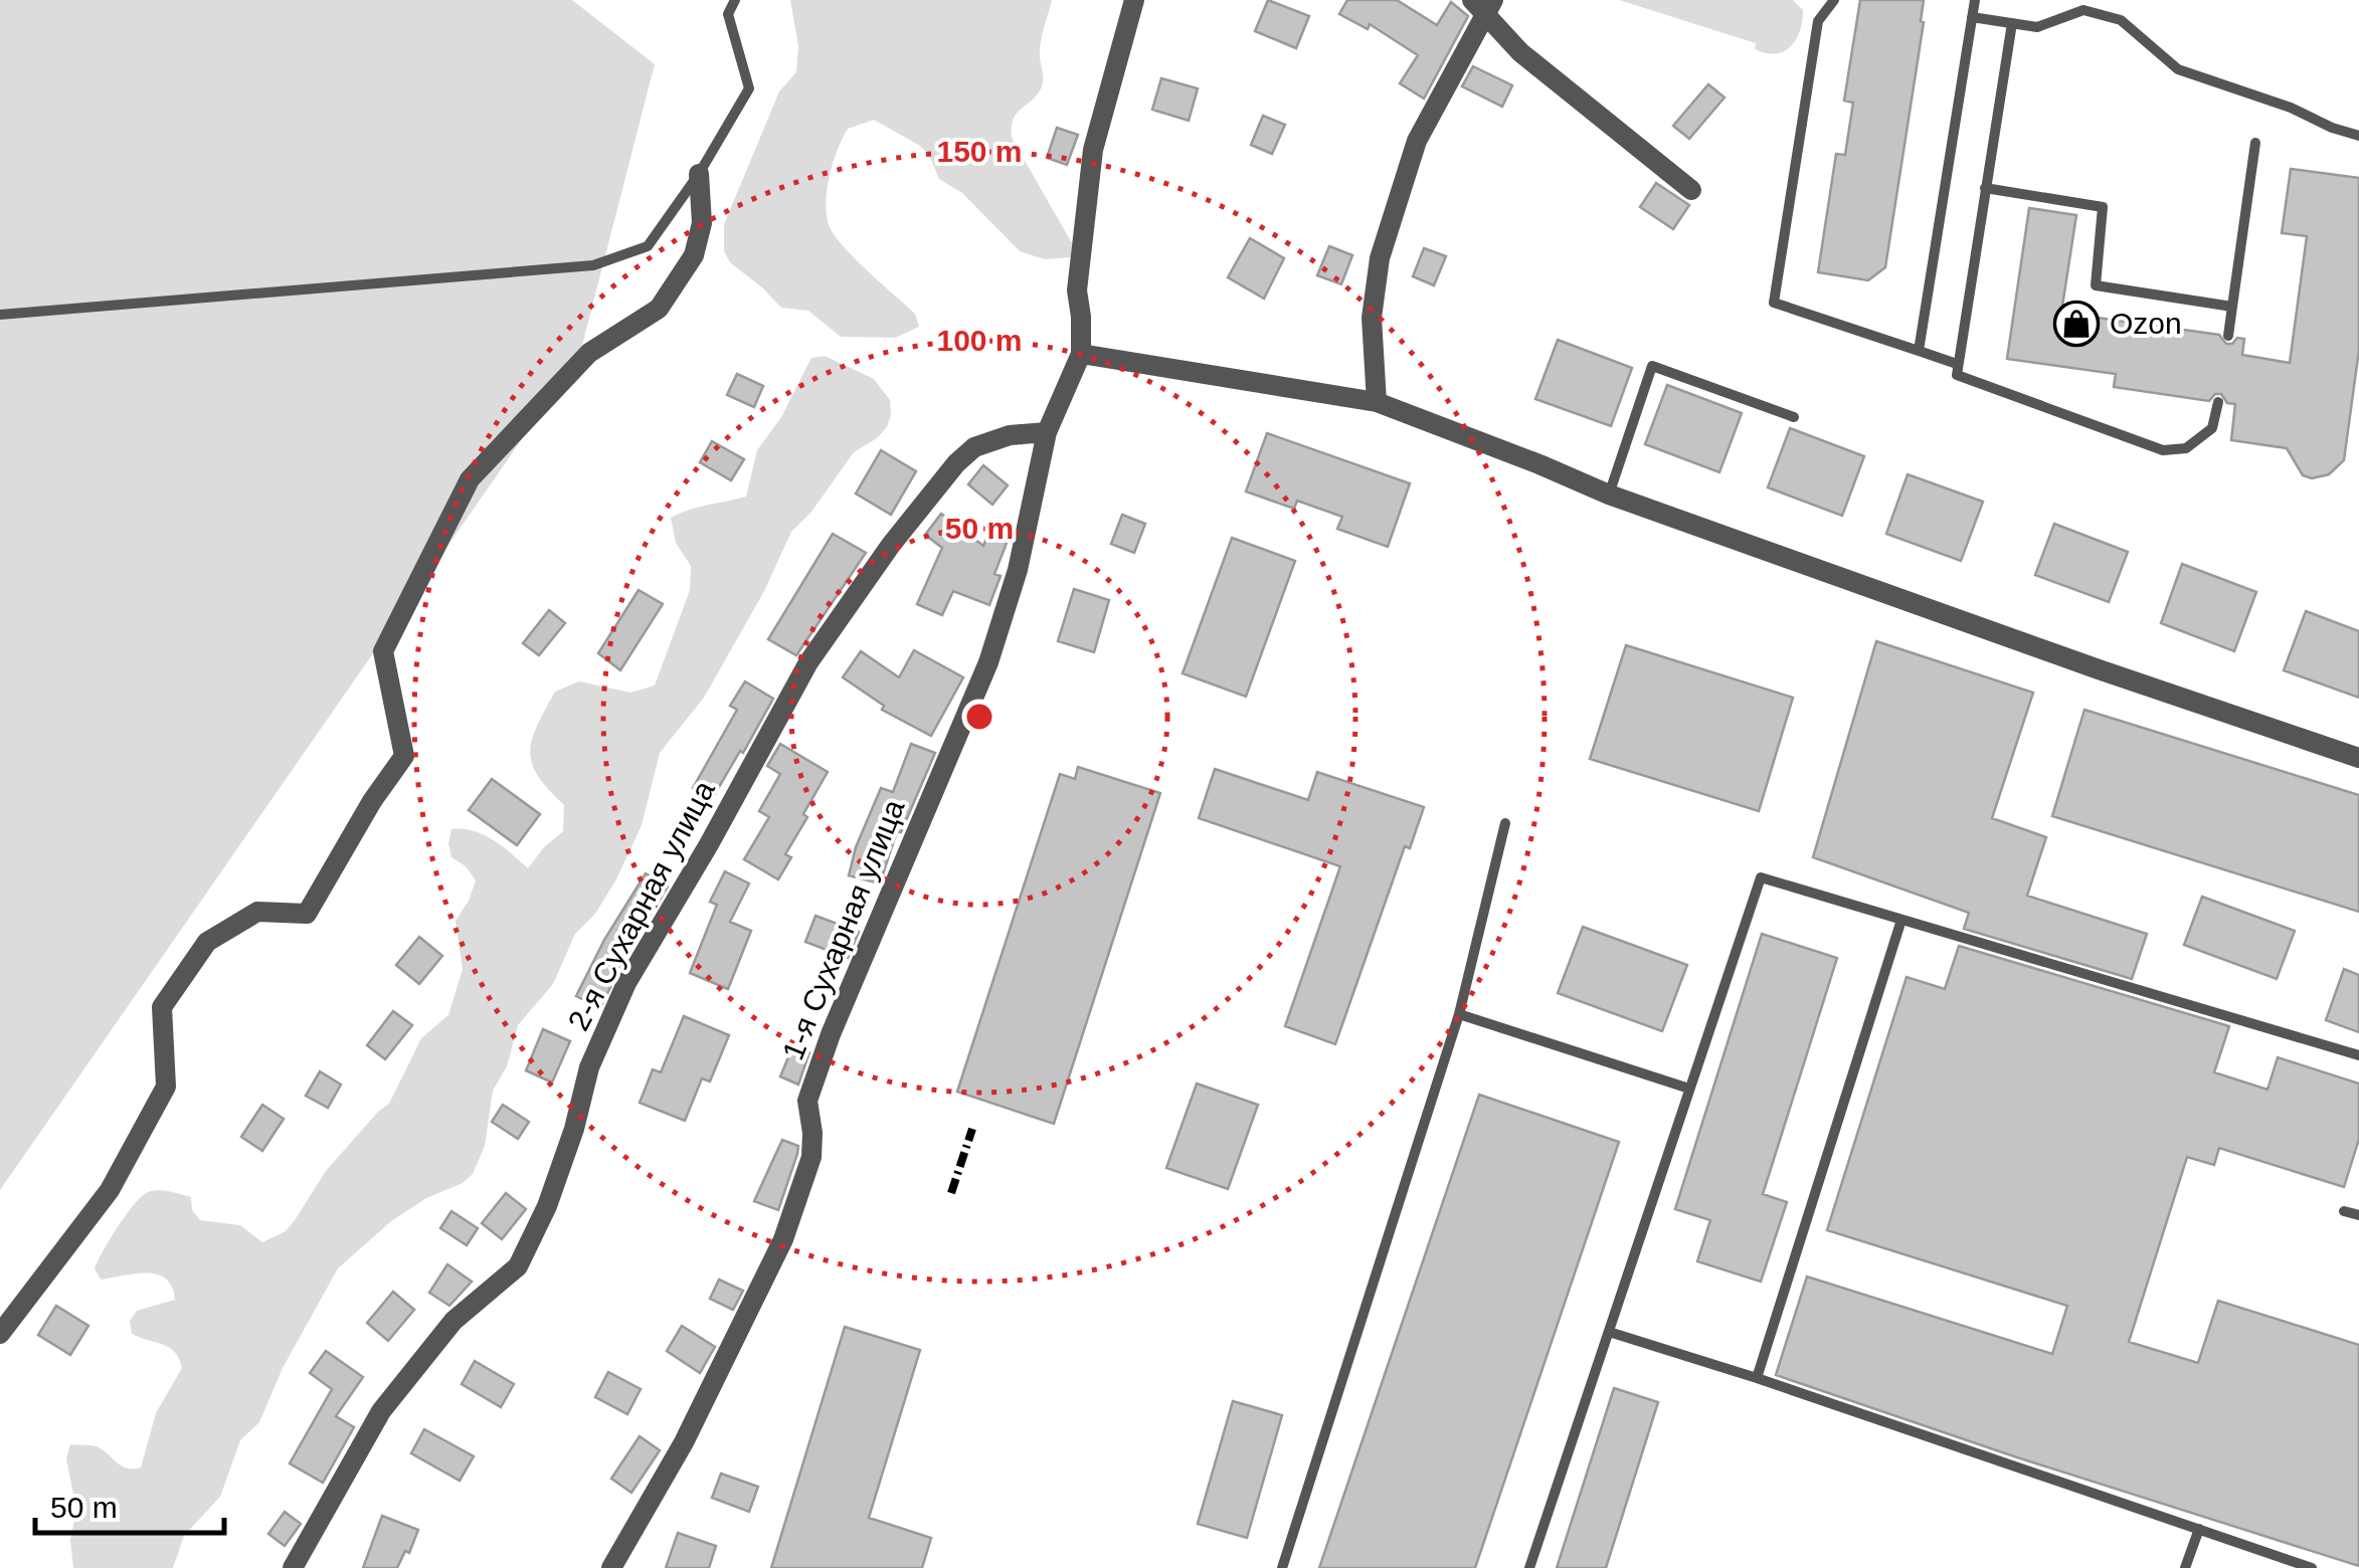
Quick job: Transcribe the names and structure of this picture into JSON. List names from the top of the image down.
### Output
{
  "streets": {
    "street": ["2-я Сухарная улица", "1-я Сухарная улица"]
  },
  "crossings": [
    ["2-я Сухарная улица", "1-я Сухарная улица"]
  ],
  "places": {
    "shop": ["Ozon"]
  },
  "scale_bar": "50 m",
  "rings": ["150 m", "100 m", "50 m"]
}
